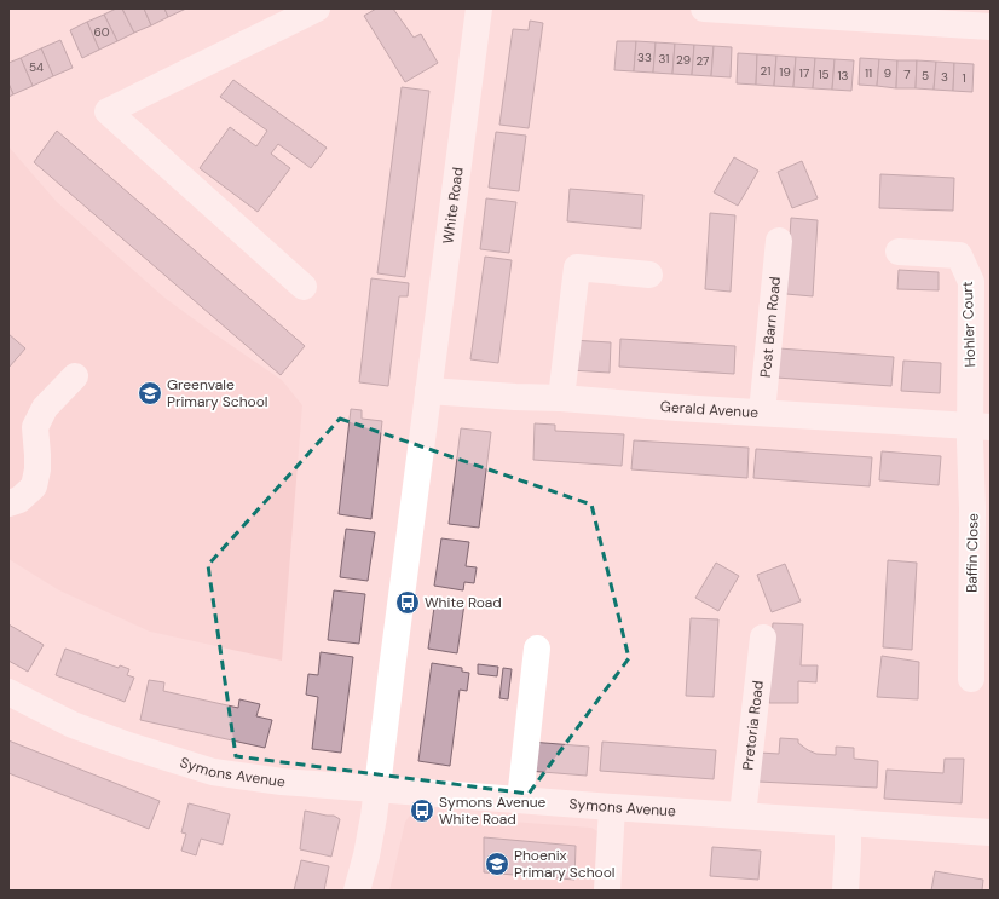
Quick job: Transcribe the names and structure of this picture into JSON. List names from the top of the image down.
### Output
{
  "streets": {
    "street": [
      "White Road",
      "Hohler Court",
      "Post Barn Road",
      "Gerald Avenue",
      "Baffin Close",
      "Pretoria Road",
      "Symons Avenue"
    ]
  },
  "crossings": [
    ["White Road", "Gerald Avenue"],
    ["White Road", "Symons Avenue"],
    ["Hohler Court", "Gerald Avenue"],
    ["Hohler Court", "Baffin Close"],
    ["Post Barn Road", "Gerald Avenue"],
    ["Gerald Avenue", "Baffin Close"],
    ["Pretoria Road", "Symons Avenue"]
  ],
  "places": {
    "school or university": ["Greenvale Primary School", "Phoenix Primary School"],
    "bus stop": ["White Road", "Symons Avenue White Road"]
  },
  "house_numbers": [
    "60",
    "33",
    "31",
    "29",
    "27",
    "54",
    "21",
    "19",
    "17",
    "11",
    "9",
    "15",
    "7",
    "13",
    "5",
    "3",
    "1"
  ]
}
